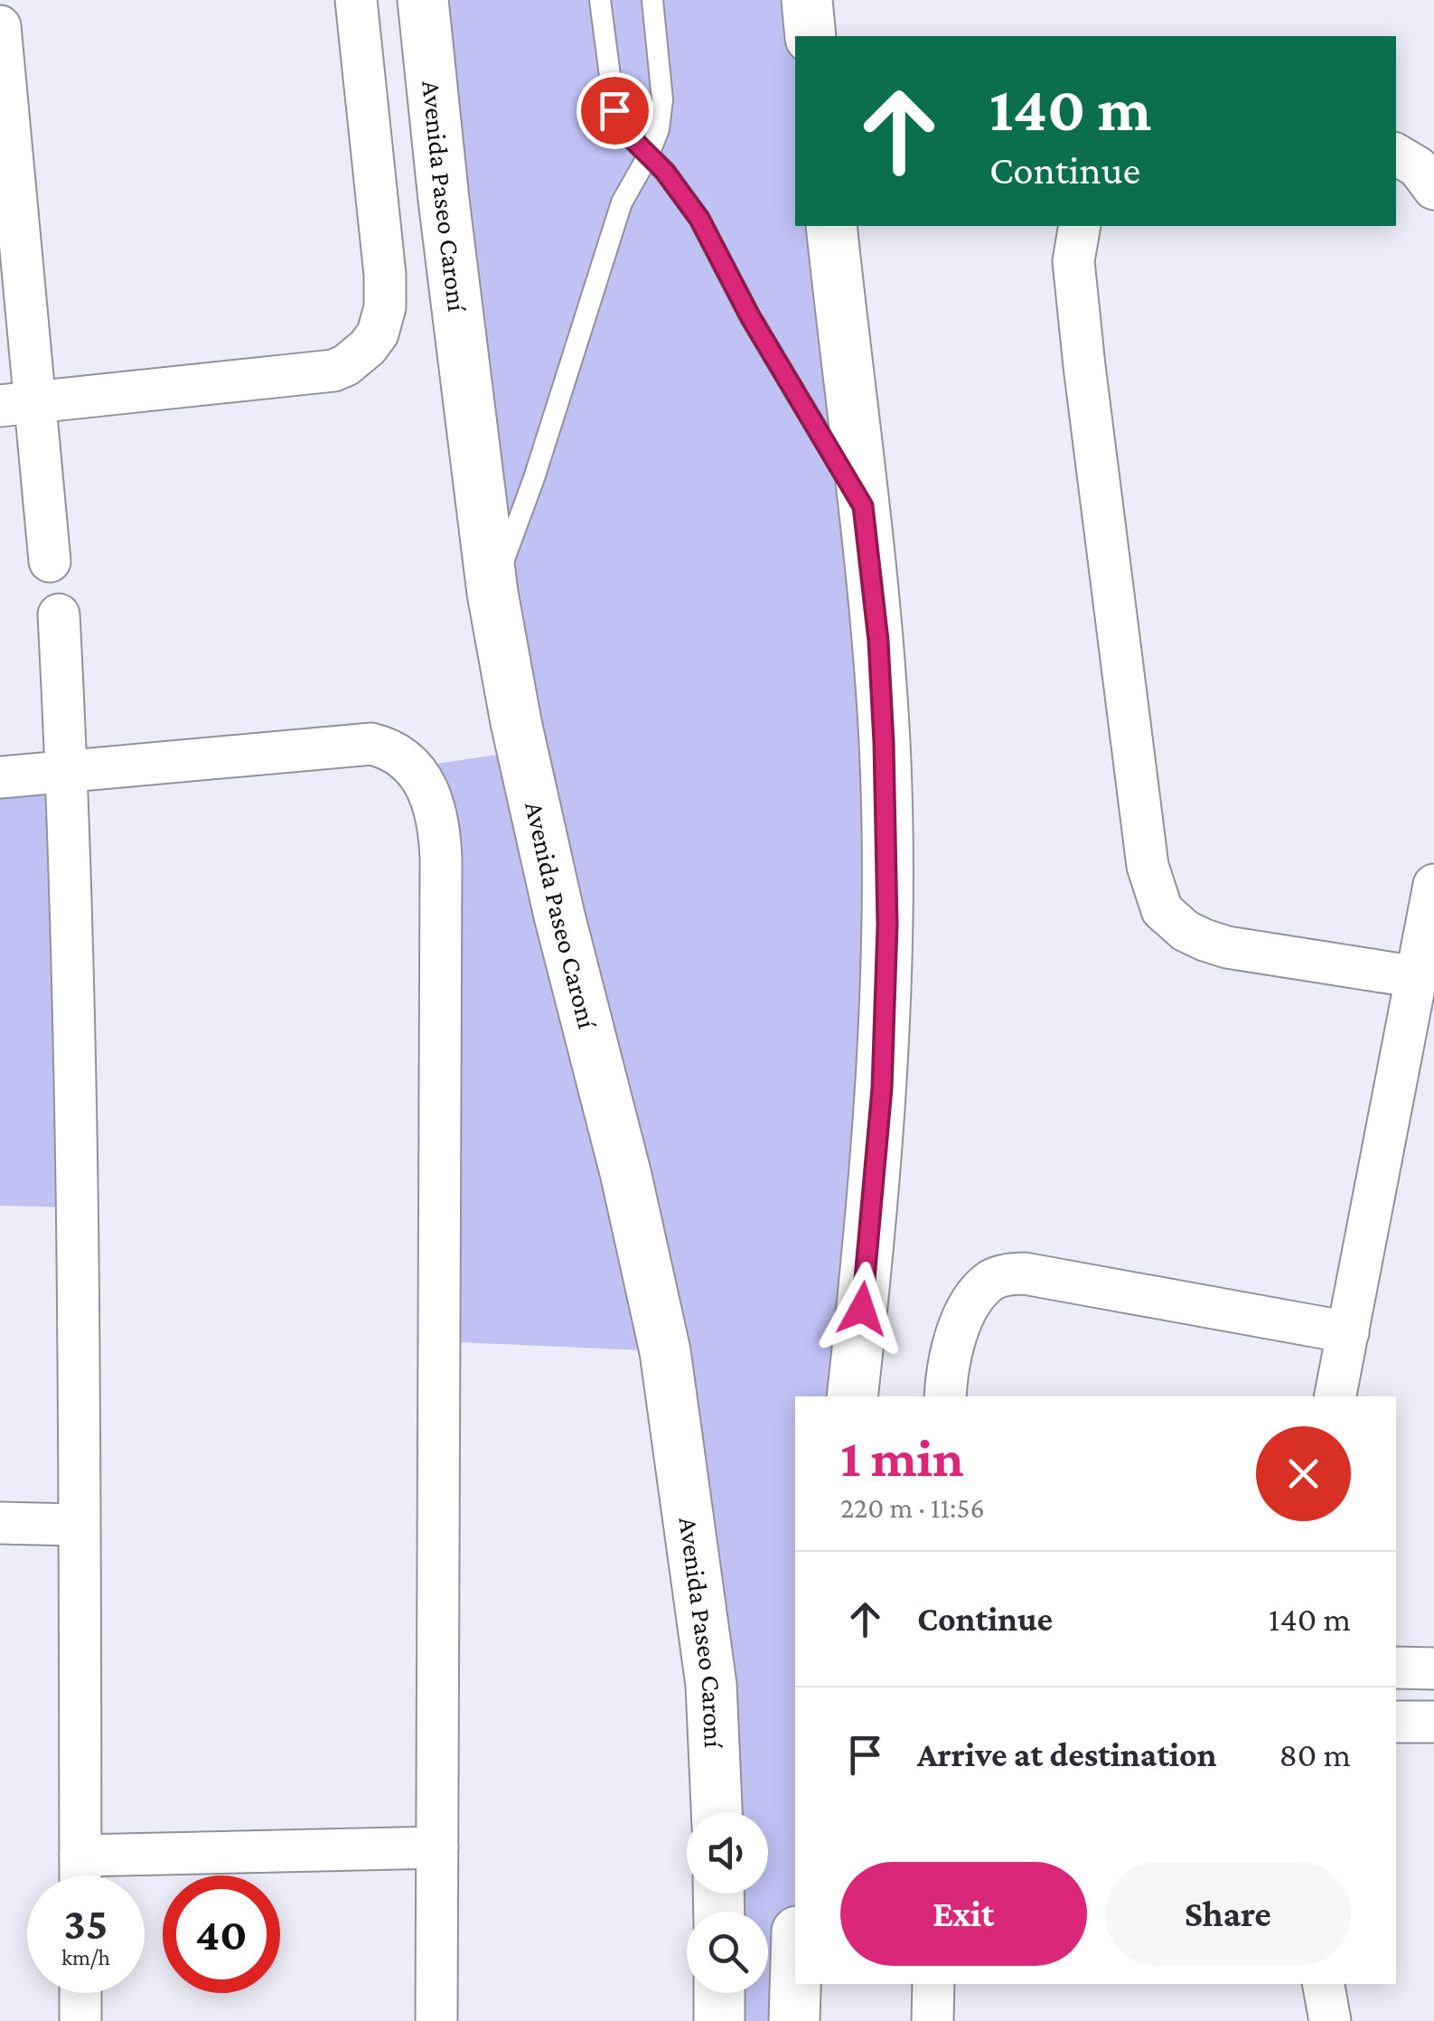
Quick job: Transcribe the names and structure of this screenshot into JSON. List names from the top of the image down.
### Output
{
  "streets": {
    "street": ["Avenida Paseo Caroní"]
  },
  "page": {
    "turn": ["140 m", "Continue"],
    "heading": ["1 min", "220 m · 11:56"],
    "list": [
      {
        "name": "Continue",
        "value": "140 m"
      },
      {
        "name": "Arrive at destination",
        "value": "80 m"
      }
    ],
    "buttons": ["Exit", "Share"],
    "speed": "35 km/h",
    "limit": "40"
  }
}
